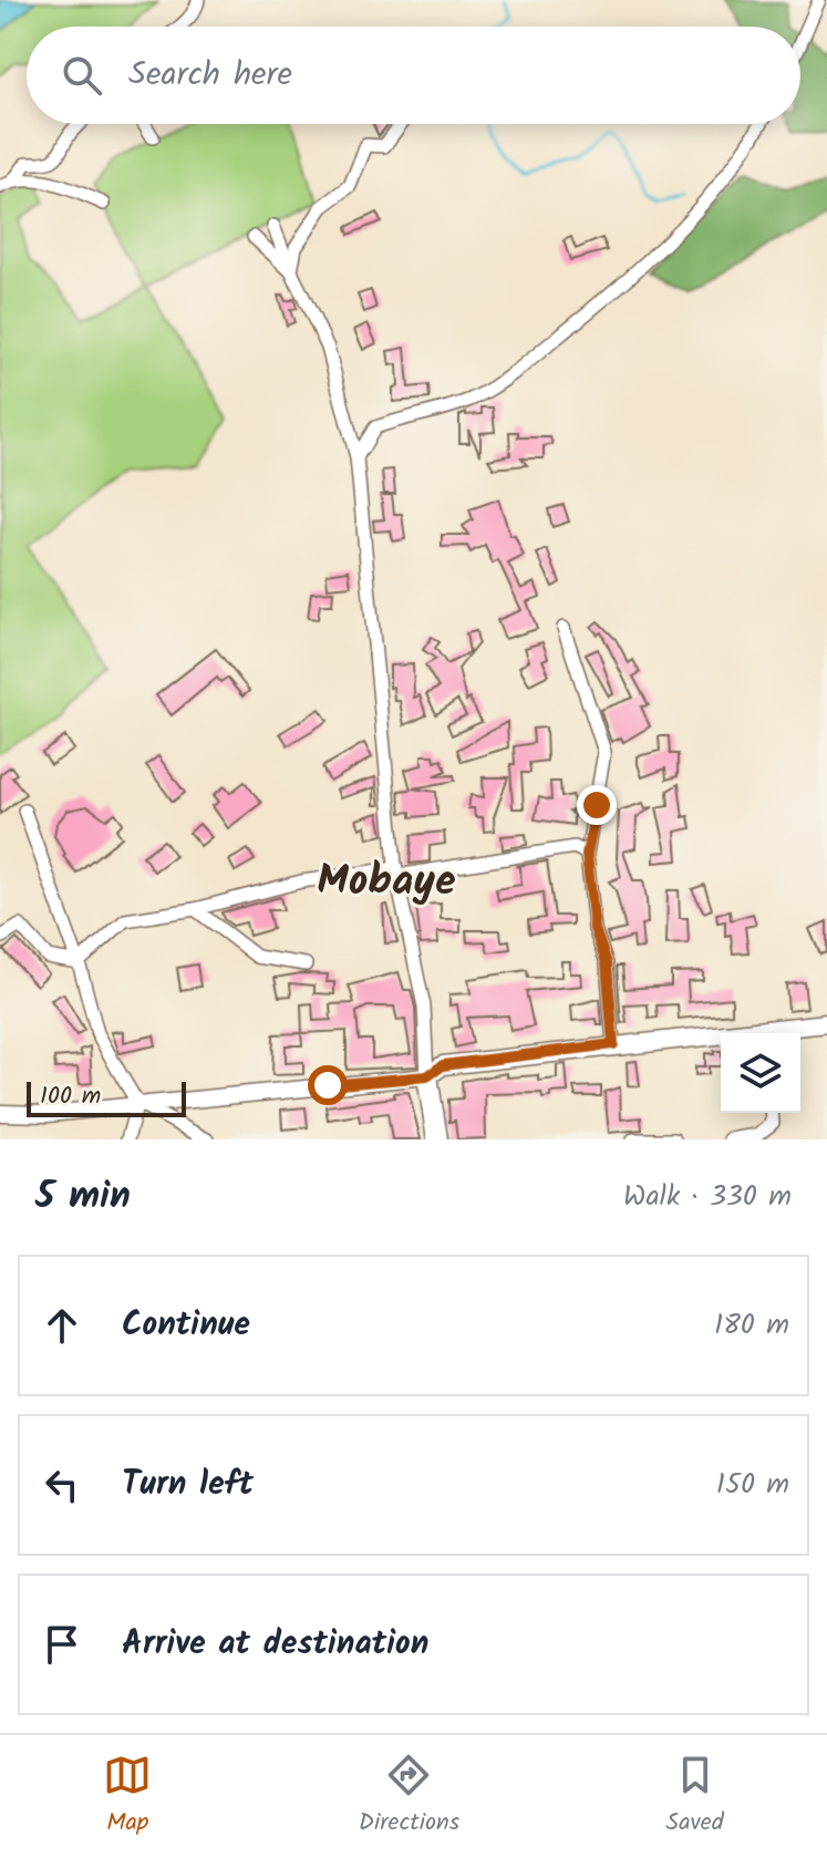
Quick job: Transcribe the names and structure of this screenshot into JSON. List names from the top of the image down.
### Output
{
  "districts": ["Mobaye"],
  "scale_bar": "100 m",
  "page": {
    "search": "Search here",
    "scale": "100 m",
    "heading": ["5 min", "Walk · 330 m"],
    "list": [
      ["Continue", "180 m"],
      ["Turn left", "150 m"],
      "Arrive at destination"
    ],
    "nav": ["Map", "Directions", "Saved"]
  }
}
